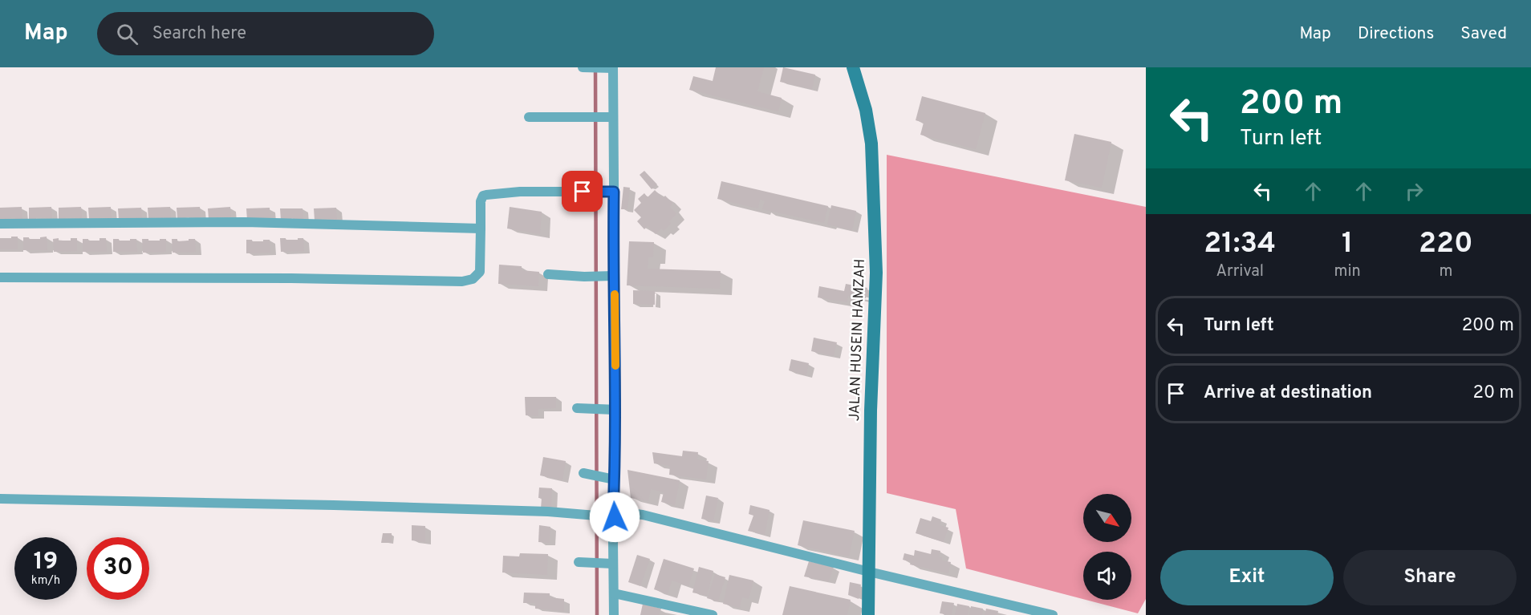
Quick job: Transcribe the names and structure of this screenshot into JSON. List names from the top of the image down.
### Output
{
  "streets": {
    "street": ["JALAN HUSEIN HAMZAH"]
  },
  "north": "bottom right",
  "page": {
    "header": "Map",
    "search": "Search here",
    "nav": ["Map", "Directions", "Saved"],
    "turn": ["200 m", "Turn left"],
    "eta": [
      "21:34",
      "Arrival",
      "1",
      "min",
      "220",
      "m"
    ],
    "list": [
      {
        "name": "Turn left",
        "value": "200 m"
      },
      {
        "name": "Arrive at destination",
        "value": "20 m"
      }
    ],
    "speed": "19 km/h",
    "limit": "30",
    "buttons": ["Exit", "Share"]
  }
}
